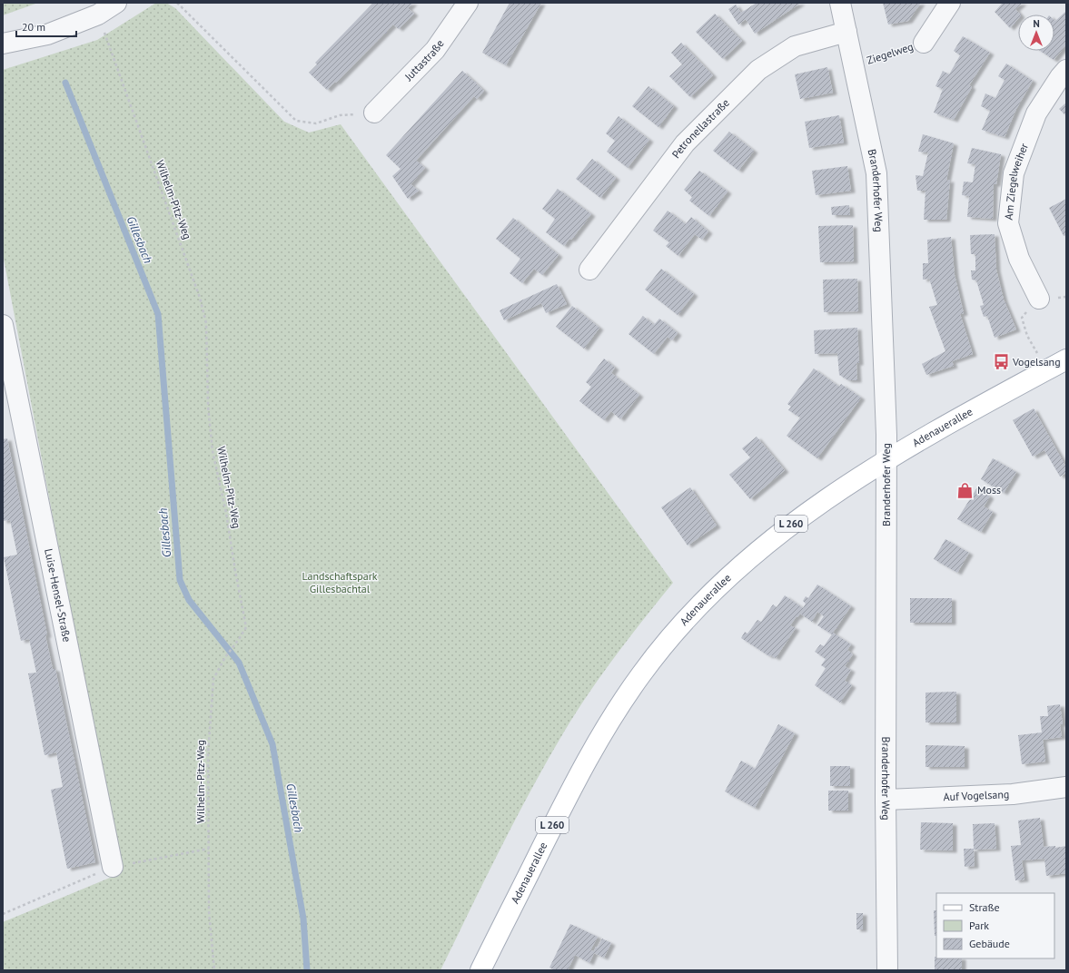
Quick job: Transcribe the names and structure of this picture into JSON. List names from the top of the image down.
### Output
{
  "streets": {
    "main road": ["Adenauerallee", "L 260"],
    "street": [
      "Ziegelweg",
      "Juttastraße",
      "Petronellastraße",
      "Am Ziegelweiher",
      "Branderhofer Weg",
      "Luise-Hensel-Straße",
      "Auf Vogelsang"
    ],
    "path": ["Wilhelm-Pitz-Weg"]
  },
  "crossings": [
    ["Ziegelweg", "Branderhofer Weg"],
    ["Petronellastraße", "Branderhofer Weg"],
    ["Branderhofer Weg", "Adenauerallee"],
    ["Branderhofer Weg", "Auf Vogelsang"]
  ],
  "water": ["Gillesbach"],
  "parks": ["Landschaftspark Gillesbachtal"],
  "places": {
    "bus stop": ["Vogelsang"],
    "shop": ["Moss"]
  },
  "legend": ["Straße", "Park", "Gebäude"],
  "scale_bar": "20 m",
  "north": "top"
}
